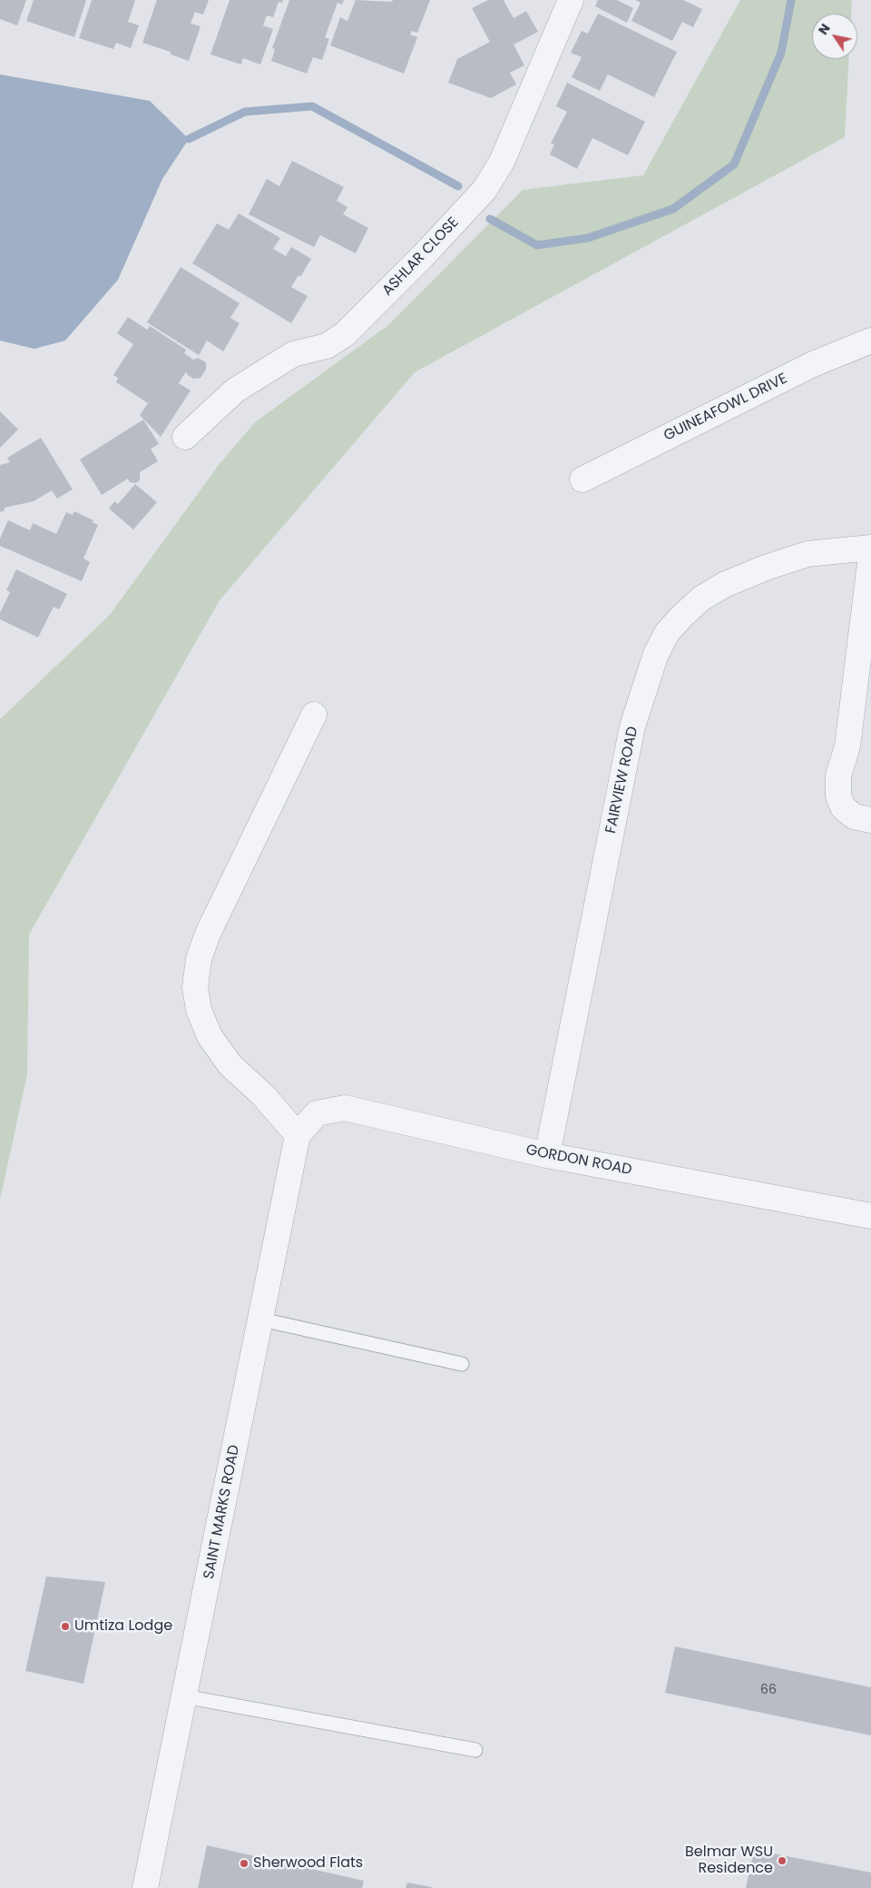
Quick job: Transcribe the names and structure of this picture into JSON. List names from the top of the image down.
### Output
{
  "streets": {
    "street": [
      "ASHLAR CLOSE",
      "GUINEAFOWL DRIVE",
      "FAIRVIEW ROAD",
      "GORDON ROAD",
      "SAINT MARKS ROAD"
    ]
  },
  "crossings": [
    ["FAIRVIEW ROAD", "GORDON ROAD"],
    ["GORDON ROAD", "SAINT MARKS ROAD"]
  ],
  "places": ["Umtiza Lodge", "Belmar WSU Residence", "Sherwood Flats"],
  "house_numbers": ["66"],
  "north": "top left"
}
